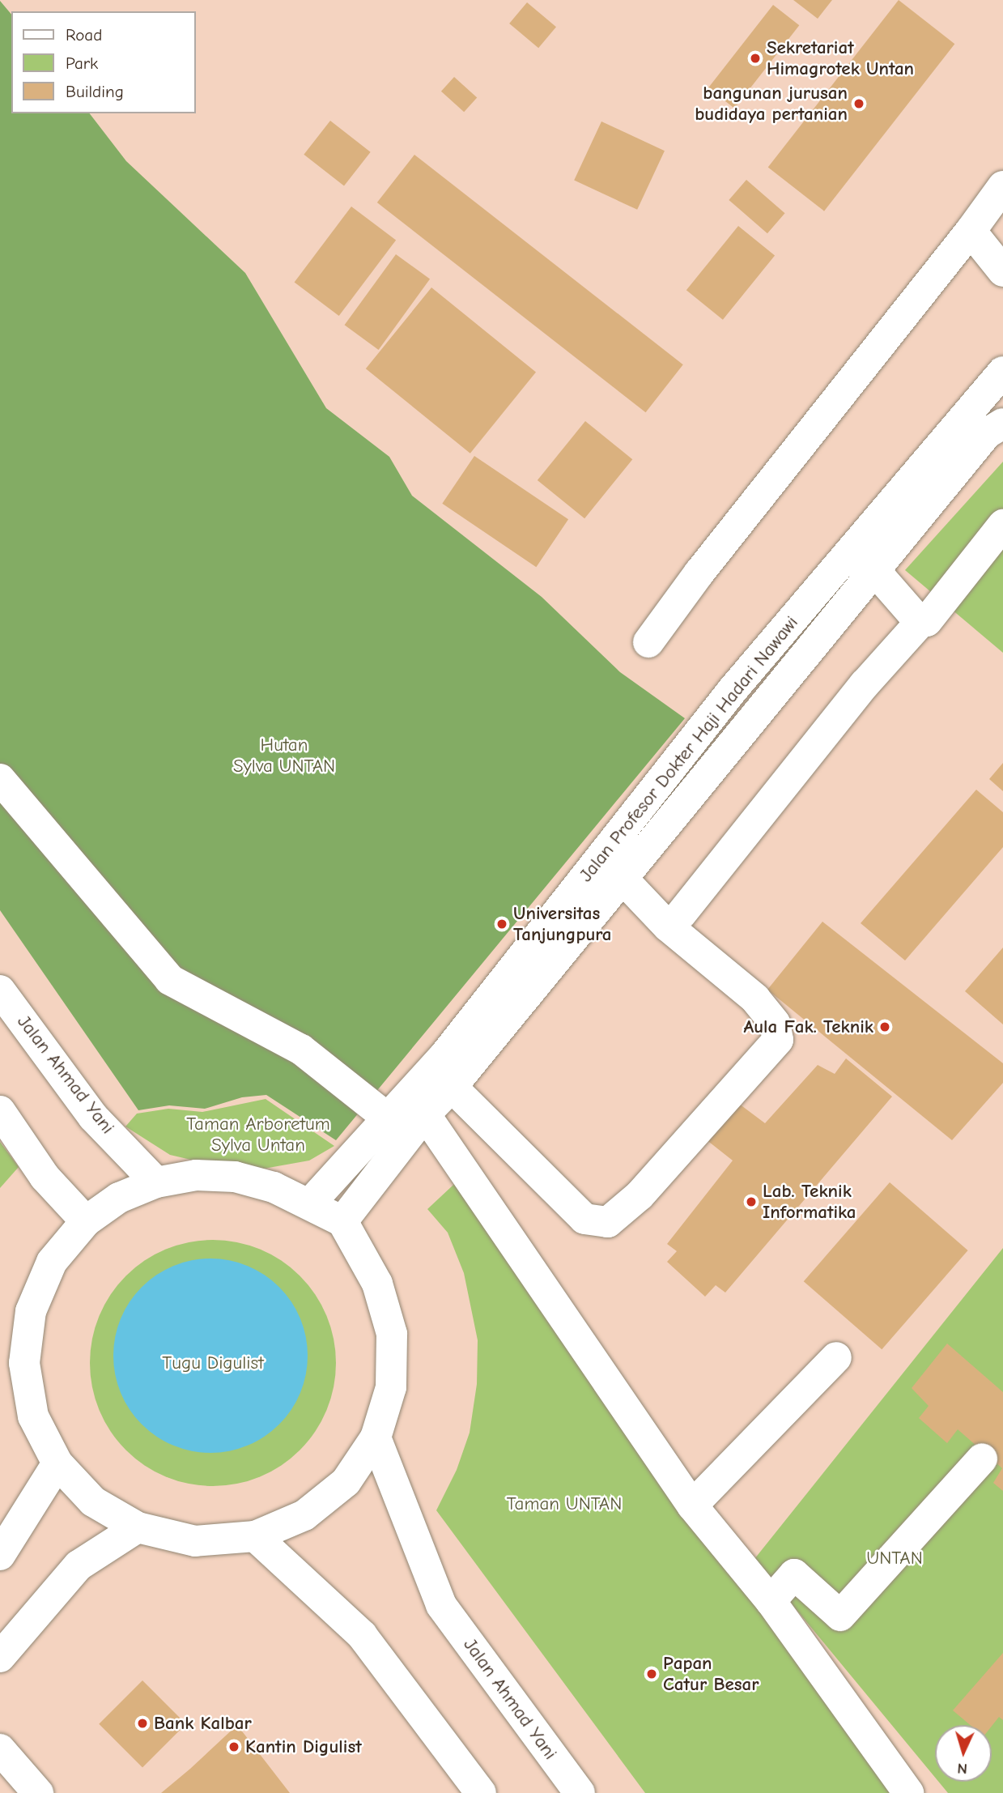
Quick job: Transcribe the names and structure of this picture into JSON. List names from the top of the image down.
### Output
{
  "streets": {
    "main road": ["Jalan Profesor Dokter Haji Hadari Nawawi", "Jalan Ahmad Yani"]
  },
  "parks": [
    "Hutan Sylva UNTAN",
    "Taman Arboretum Sylva Untan",
    "Tugu Digulist",
    "Taman UNTAN",
    "UNTAN"
  ],
  "places": [
    "Sekretariat Himagrotek Untan",
    "bangunan jurusan budidaya pertanian",
    "Universitas Tanjungpura",
    "Aula Fak. Teknik",
    "Lab. Teknik Informatika",
    "Papan Catur Besar",
    "Bank Kalbar",
    "Kantin Digulist"
  ],
  "legend": ["Road", "Park", "Building"],
  "north": "bottom"
}
